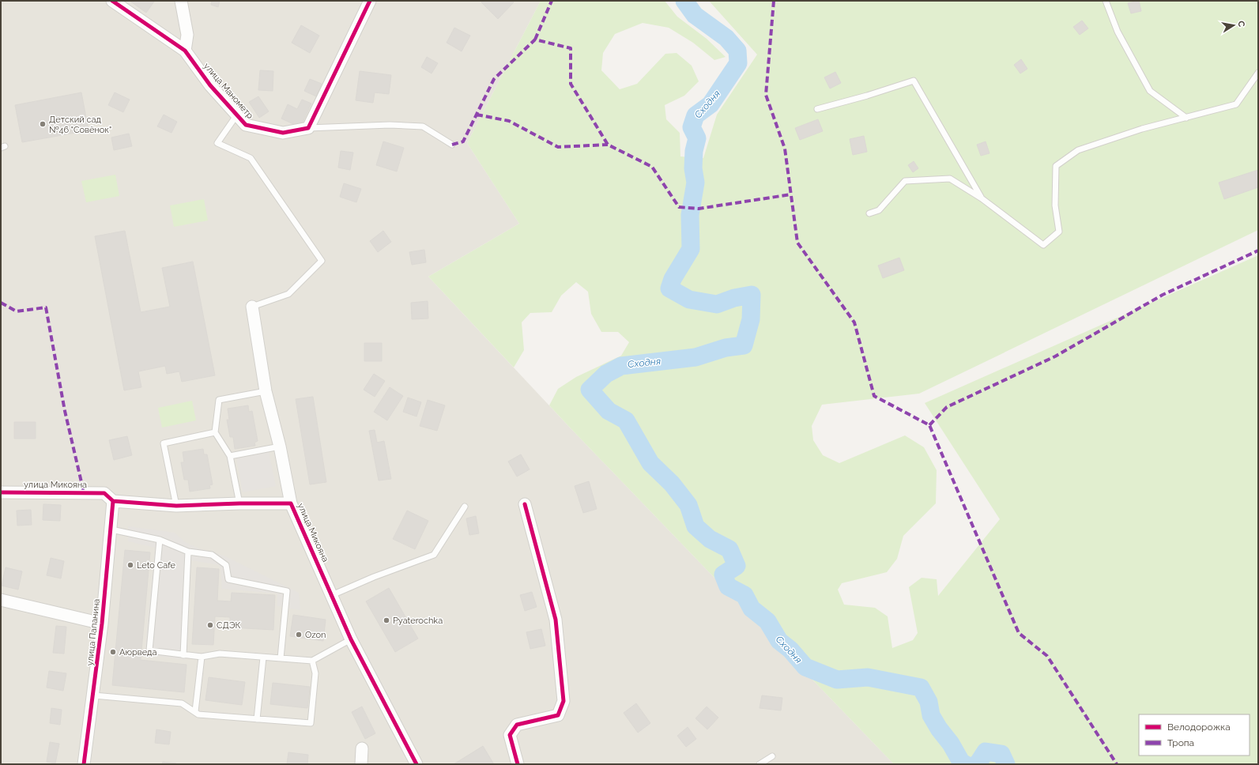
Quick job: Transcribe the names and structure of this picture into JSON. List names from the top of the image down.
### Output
{
  "streets": {
    "street": ["улица Манометр", "улица Микояна", "улица Папанина"]
  },
  "crossings": [
    ["улица Микояна", "улица Папанина"]
  ],
  "water": ["Сходня"],
  "places": [
    "Детский сад №46 \"Совёнок\"",
    "Leto Cafe",
    "Pyaterochka",
    "СДЭК",
    "Ozon",
    "Аюрведа"
  ],
  "legend": ["Велодорожка", "Тропа"],
  "north": "right"
}
